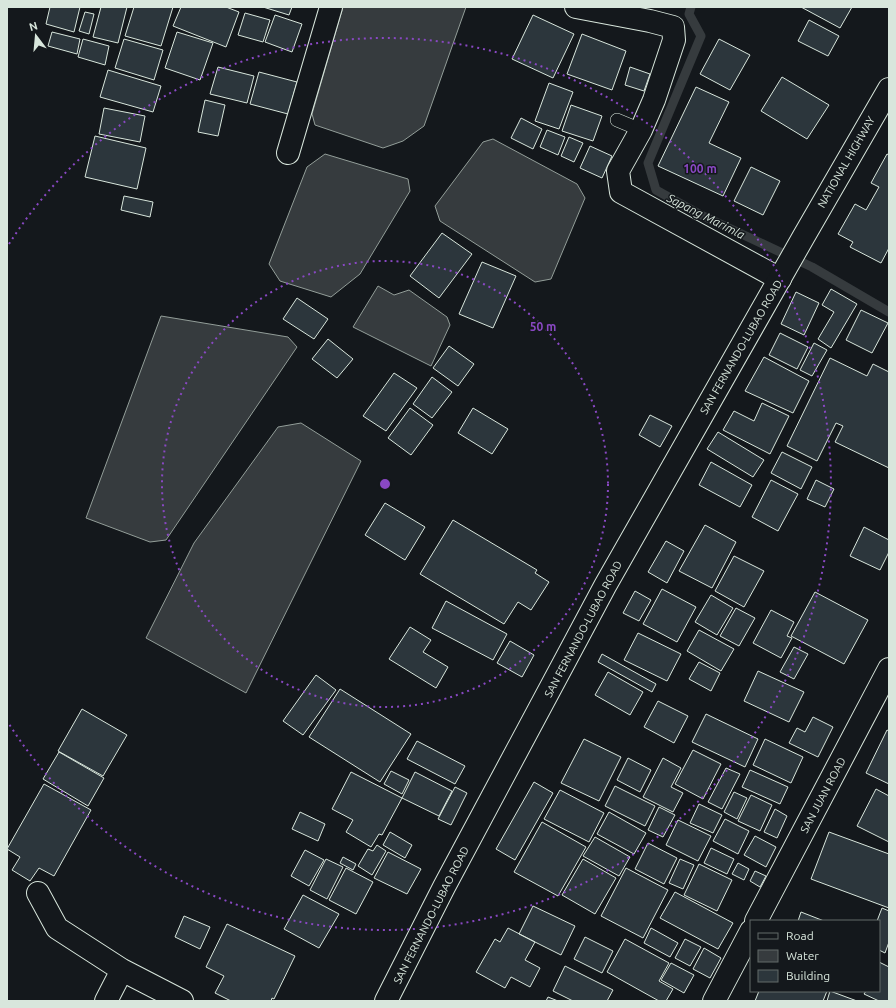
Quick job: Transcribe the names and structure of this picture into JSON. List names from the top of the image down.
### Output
{
  "streets": {
    "street": ["NATIONAL HIGHWAY", "SAN FERNANDO-LUBAO ROAD", "SAN JUAN ROAD"]
  },
  "crossings": [
    ["NATIONAL HIGHWAY", "SAN FERNANDO-LUBAO ROAD"]
  ],
  "water": ["Sapang Marimla"],
  "legend": ["Road", "Water", "Building"],
  "north": "top",
  "rings": ["100 m", "50 m"]
}
